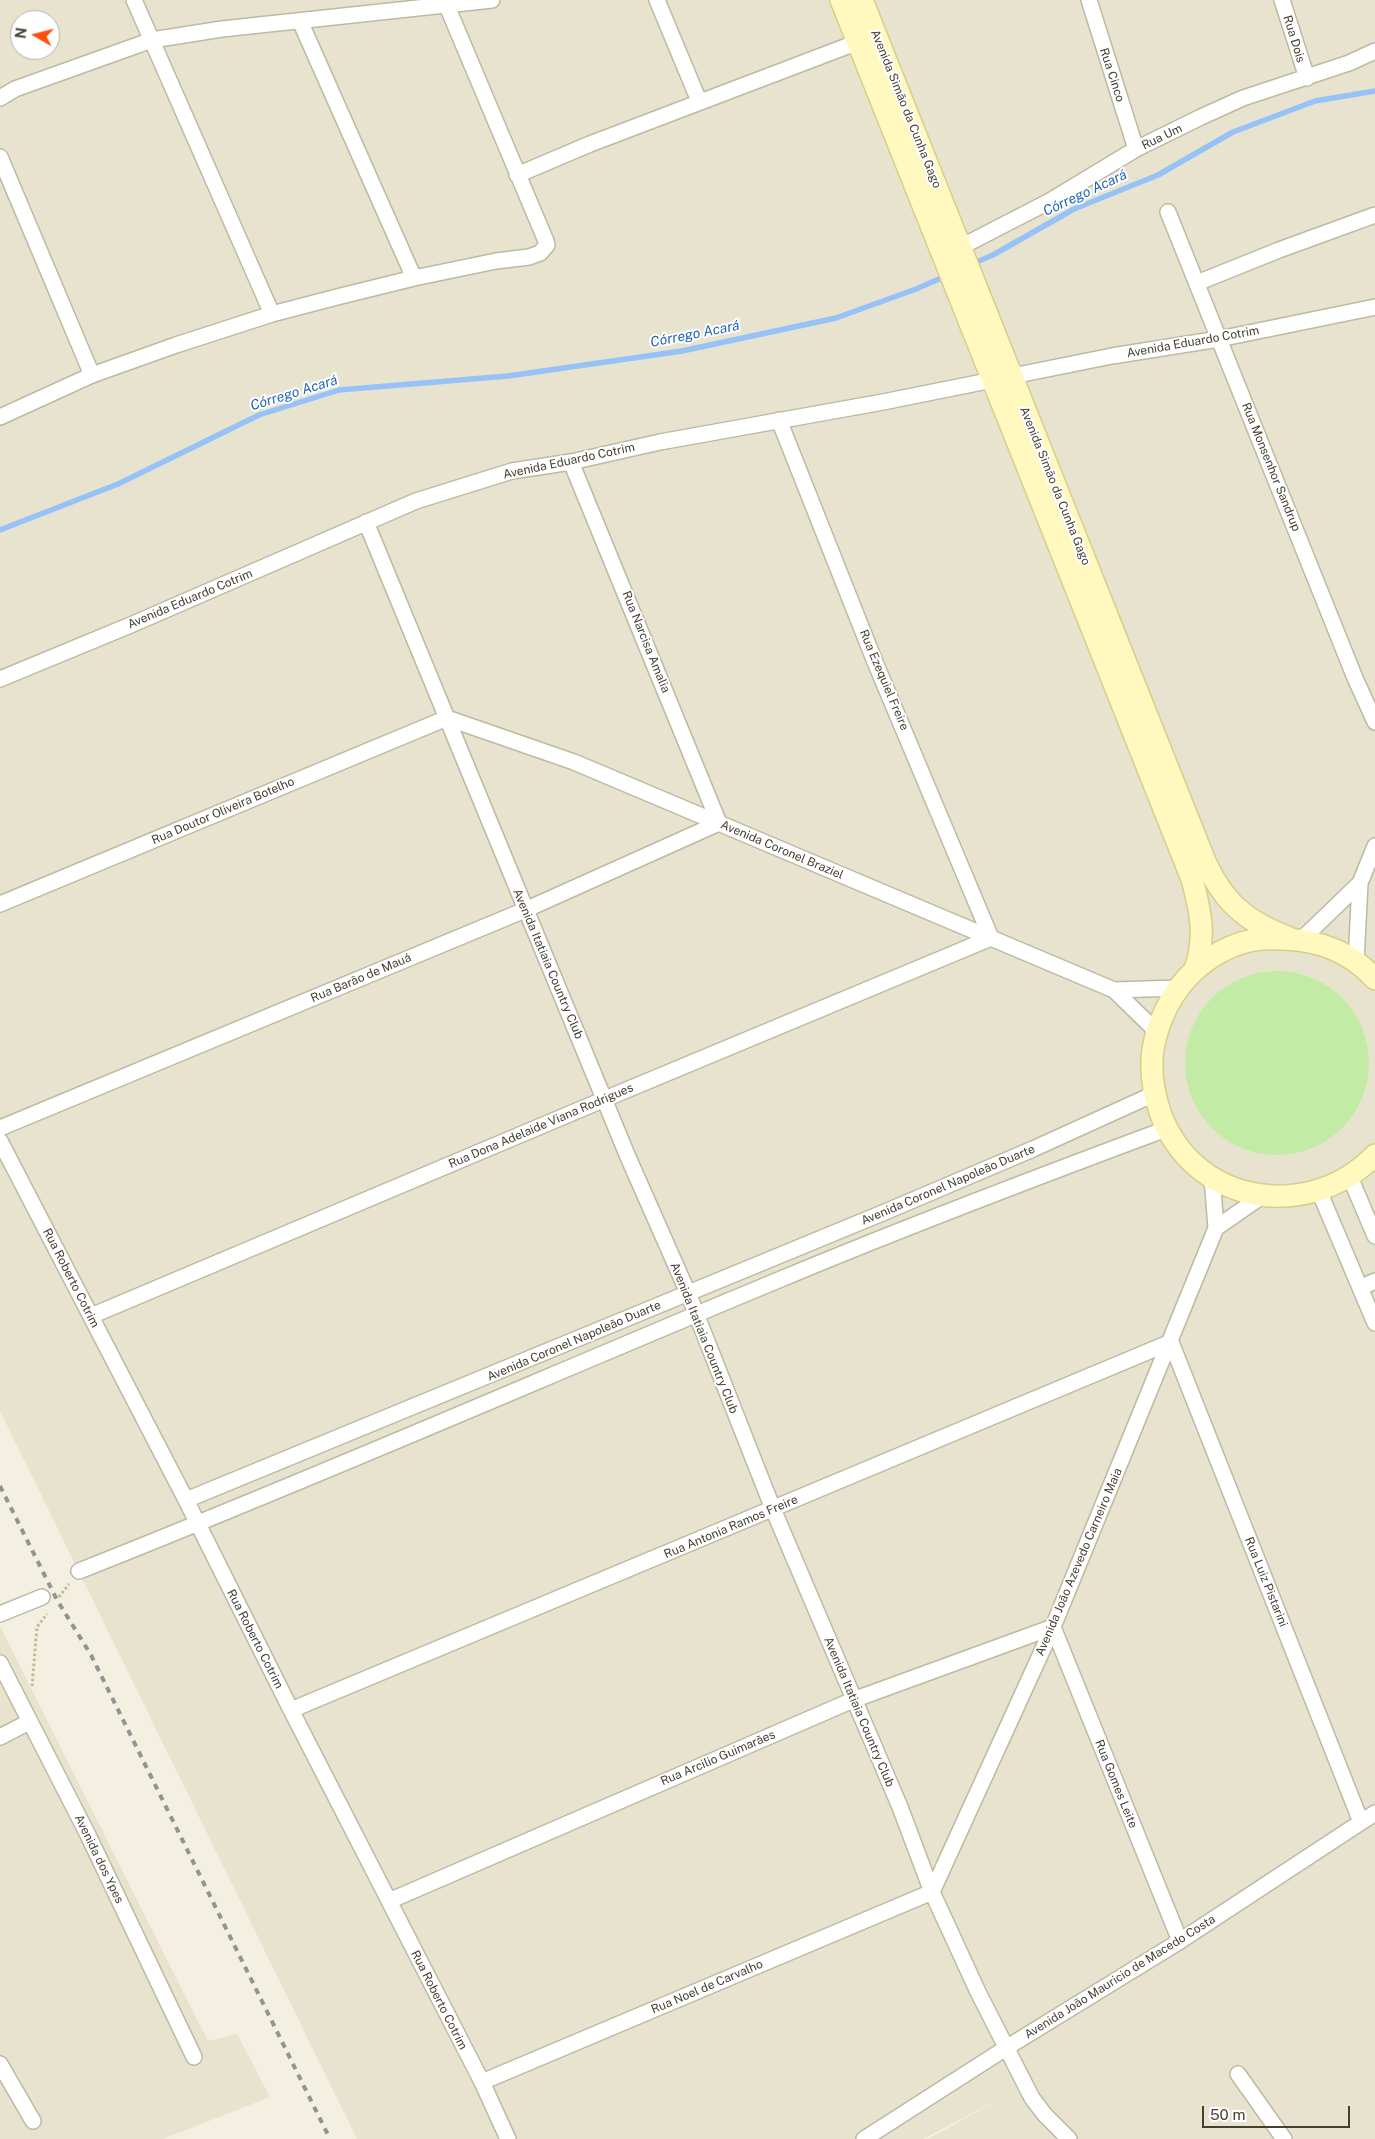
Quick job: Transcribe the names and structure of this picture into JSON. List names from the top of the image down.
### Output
{
  "streets": {
    "street": [
      "Rua Dois",
      "Rua Cinco",
      "Avenida Simão da Cunha Gago",
      "Rua Um",
      "Avenida Eduardo Cotrim",
      "Rua Monsenhor Sandrup",
      "Rua Narcisa Amalia",
      "Rua Ezequiel Freire",
      "Rua Doutor Oliveira Botelho",
      "Avenida Coronel Braziel",
      "Avenida Itatiaia Country Club",
      "Rua Barão de Mauá",
      "Rua Dona Adelaide Viana Rodrigues",
      "Avenida Coronel Napoleão Duarte",
      "Rua Roberto Cotrim",
      "Rua Antonia Ramos Freire",
      "Avenida João Azevedo Carneiro Maia",
      "Rua Luiz Pistarini",
      "Rua Arcilio Guimarães",
      "Rua Gomes Leite",
      "Avenida dos Ypes",
      "Avenida João Mauricio de Macedo Costa",
      "Rua Noel de Carvalho"
    ]
  },
  "crossings": [
    ["Rua Dois", "Rua Um"],
    ["Rua Cinco", "Rua Um"],
    ["Avenida Simão da Cunha Gago", "Rua Um"],
    ["Avenida Simão da Cunha Gago", "Avenida Eduardo Cotrim"],
    ["Avenida Eduardo Cotrim", "Rua Monsenhor Sandrup"],
    ["Avenida Eduardo Cotrim", "Rua Narcisa Amalia"],
    ["Avenida Eduardo Cotrim", "Rua Ezequiel Freire"],
    ["Avenida Eduardo Cotrim", "Avenida Itatiaia Country Club"],
    ["Rua Narcisa Amalia", "Avenida Coronel Braziel"],
    ["Rua Narcisa Amalia", "Rua Barão de Mauá"],
    ["Rua Ezequiel Freire", "Avenida Coronel Braziel"],
    ["Rua Ezequiel Freire", "Rua Dona Adelaide Viana Rodrigues"],
    ["Rua Doutor Oliveira Botelho", "Avenida Coronel Braziel"],
    ["Rua Doutor Oliveira Botelho", "Avenida Itatiaia Country Club"],
    ["Avenida Coronel Braziel", "Avenida Itatiaia Country Club"],
    ["Avenida Coronel Braziel", "Rua Barão de Mauá"],
    ["Avenida Coronel Braziel", "Rua Dona Adelaide Viana Rodrigues"],
    ["Avenida Itatiaia Country Club", "Rua Barão de Mauá"],
    ["Avenida Itatiaia Country Club", "Rua Dona Adelaide Viana Rodrigues"],
    ["Avenida Itatiaia Country Club", "Avenida Coronel Napoleão Duarte"],
    ["Avenida Itatiaia Country Club", "Rua Antonia Ramos Freire"],
    ["Avenida Itatiaia Country Club", "Avenida João Azevedo Carneiro Maia"],
    ["Avenida Itatiaia Country Club", "Rua Arcilio Guimarães"],
    ["Avenida Itatiaia Country Club", "Avenida João Mauricio de Macedo Costa"],
    ["Avenida Itatiaia Country Club", "Rua Noel de Carvalho"],
    ["Rua Dona Adelaide Viana Rodrigues", "Rua Roberto Cotrim"],
    ["Avenida Coronel Napoleão Duarte", "Rua Roberto Cotrim"],
    ["Rua Roberto Cotrim", "Rua Antonia Ramos Freire"],
    ["Rua Roberto Cotrim", "Rua Arcilio Guimarães"],
    ["Rua Roberto Cotrim", "Rua Noel de Carvalho"],
    ["Rua Antonia Ramos Freire", "Avenida João Azevedo Carneiro Maia"],
    ["Rua Antonia Ramos Freire", "Rua Luiz Pistarini"],
    ["Avenida João Azevedo Carneiro Maia", "Rua Luiz Pistarini"],
    ["Avenida João Azevedo Carneiro Maia", "Rua Arcilio Guimarães"],
    ["Avenida João Azevedo Carneiro Maia", "Rua Gomes Leite"],
    ["Avenida João Azevedo Carneiro Maia", "Rua Noel de Carvalho"],
    ["Rua Luiz Pistarini", "Avenida João Mauricio de Macedo Costa"],
    ["Rua Arcilio Guimarães", "Rua Gomes Leite"],
    ["Rua Gomes Leite", "Avenida João Mauricio de Macedo Costa"]
  ],
  "water": ["Córrego Acará"],
  "scale_bar": "50 m",
  "north": "left"
}
